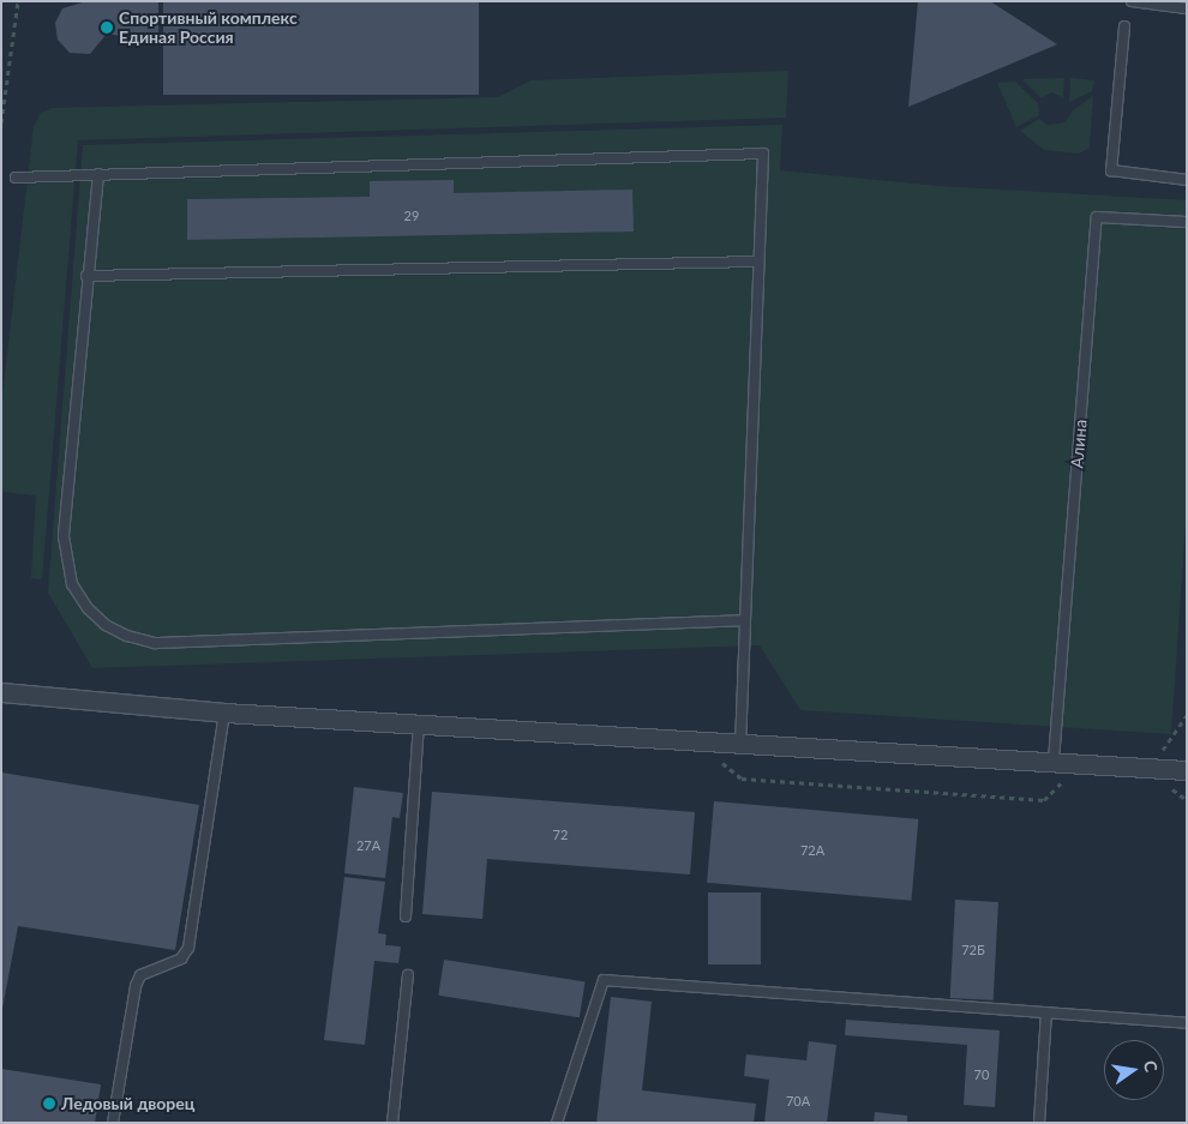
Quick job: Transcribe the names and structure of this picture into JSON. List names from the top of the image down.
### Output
{
  "streets": {
    "lane": ["Алина"]
  },
  "places": ["Спортивный комплекс Единая Россия", "Ледовый дворец"],
  "house_numbers": [
    "29",
    "72",
    "27А",
    "72А",
    "72Б",
    "70",
    "70А"
  ],
  "north": "right"
}
